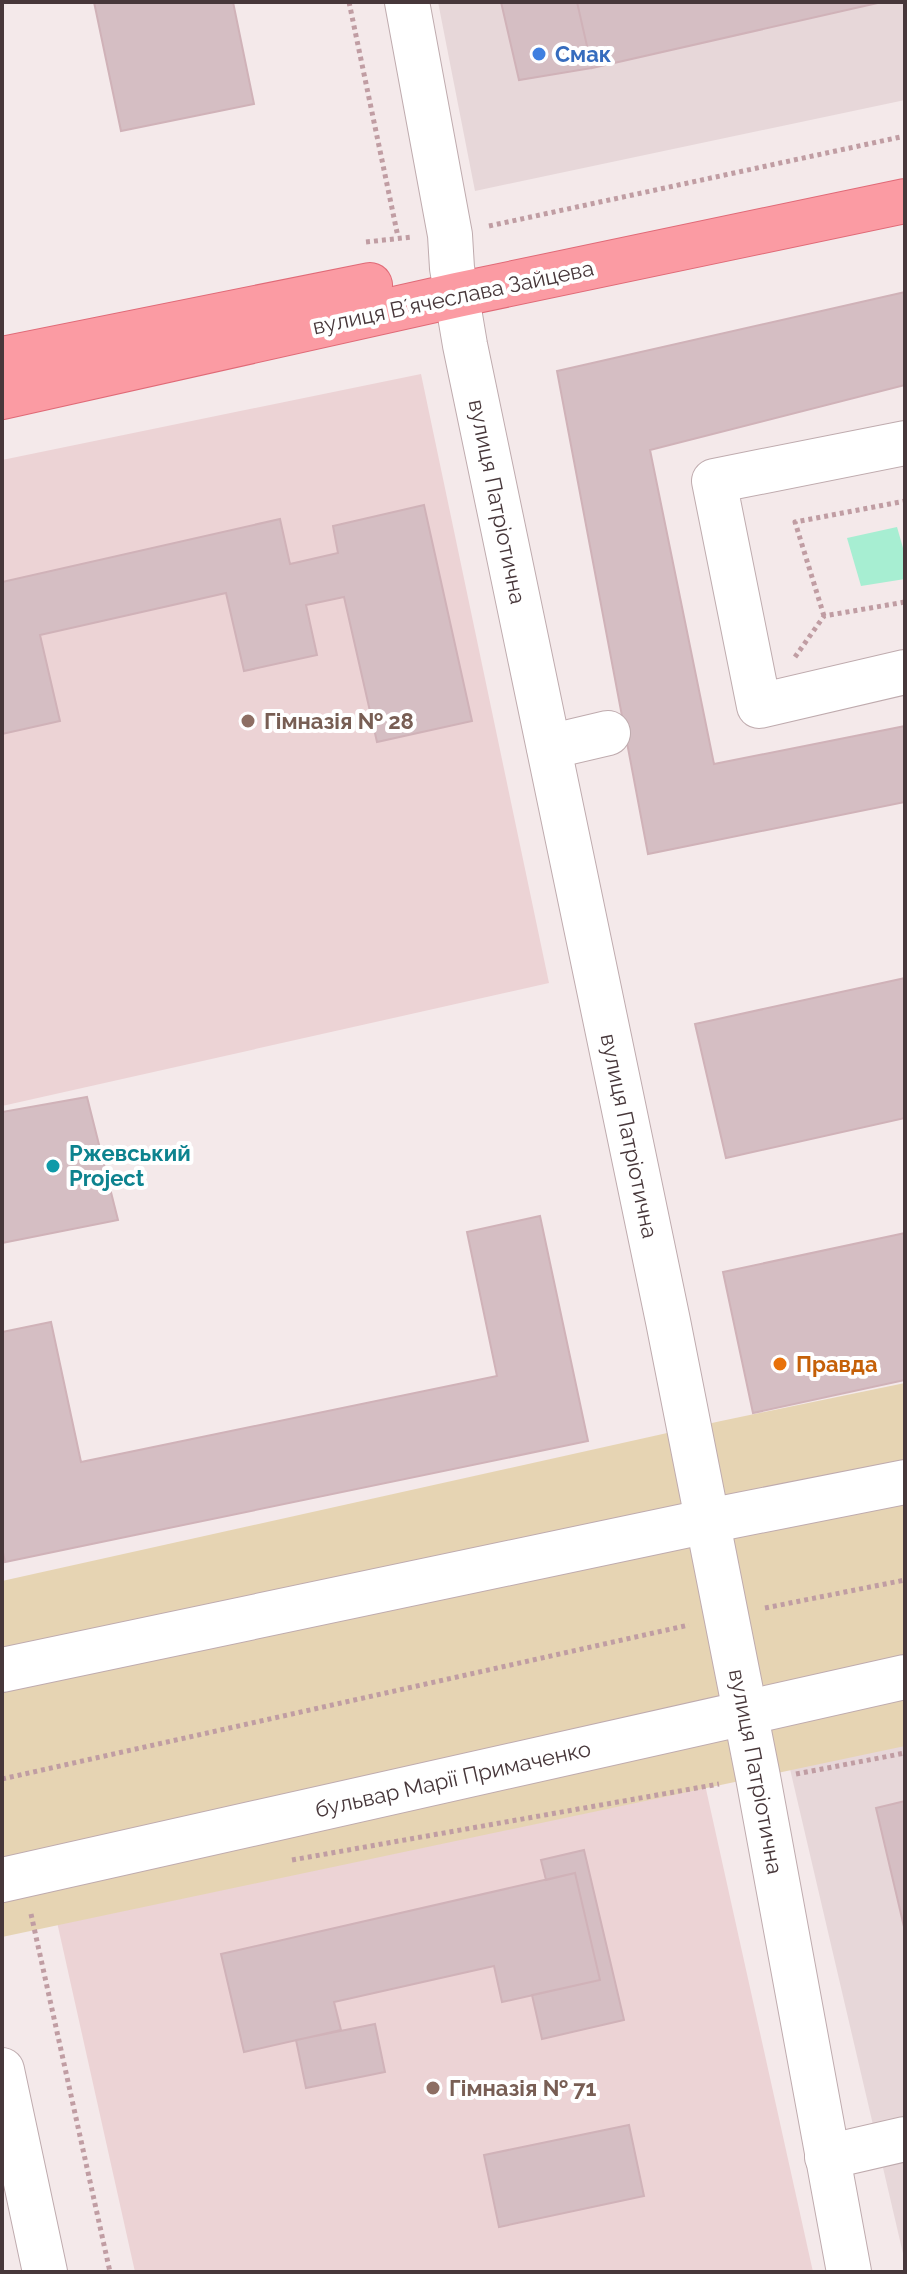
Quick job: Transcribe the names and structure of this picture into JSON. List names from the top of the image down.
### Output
{
  "streets": {
    "main road": ["вулиця Вʼячеслава Зайцева"],
    "street": ["вулиця Патріотична", "бульвар Марії Примаченко"]
  },
  "crossings": [
    ["вулиця Вʼячеслава Зайцева", "вулиця Патріотична"],
    ["вулиця Патріотична", "бульвар Марії Примаченко"]
  ],
  "places": [
    "Смак",
    "Гімназія № 28",
    "Ржевський Project",
    "Правда",
    "Гімназія № 71"
  ]
}
